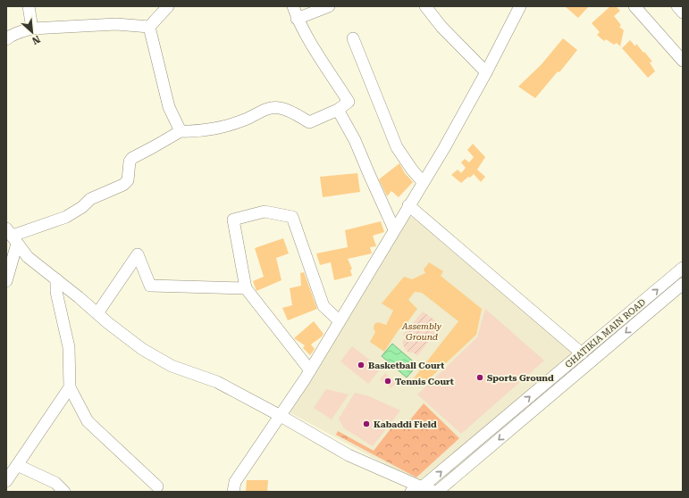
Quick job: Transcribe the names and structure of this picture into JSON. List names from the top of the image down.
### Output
{
  "streets": {
    "street": ["GHATIKIA MAIN ROAD"]
  },
  "parks": ["Assembly Ground"],
  "places": [
    "Basketball Court",
    "Sports Ground",
    "Tennis Court",
    "Kabaddi Field"
  ],
  "north": "bottom right"
}
